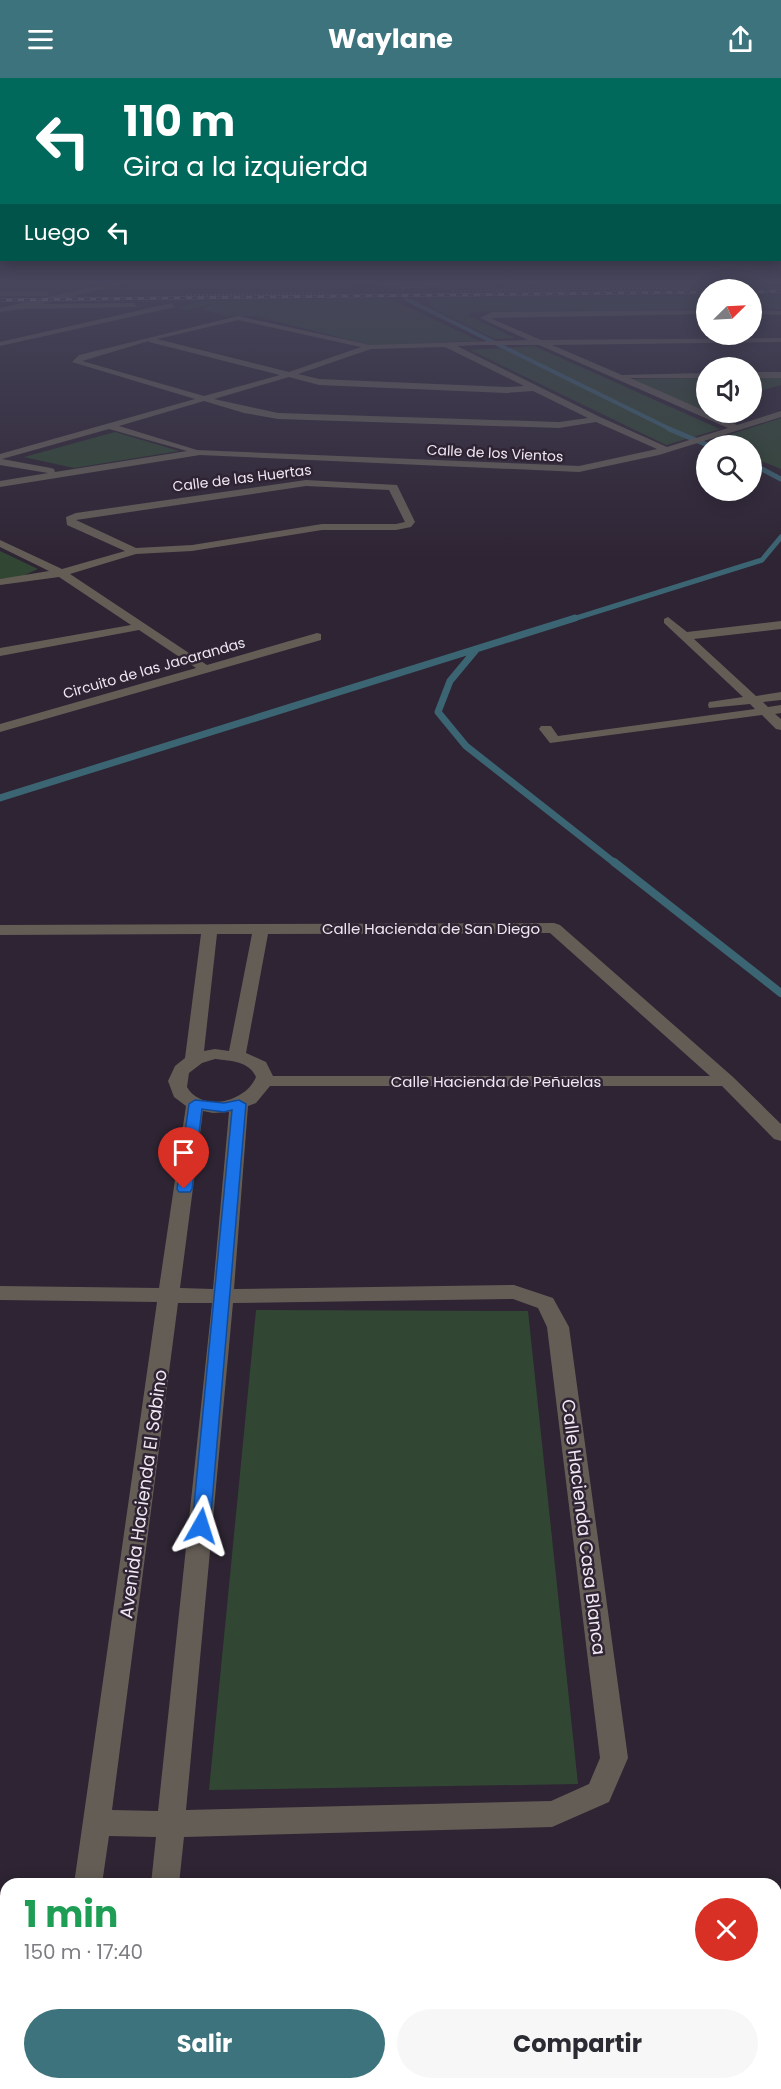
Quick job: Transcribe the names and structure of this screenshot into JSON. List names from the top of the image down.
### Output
{
  "streets": {
    "street": [
      "Calle de los Vientos",
      "Calle de las Huertas",
      "Circuito de las Jacarandas",
      "Calle Hacienda de San Diego",
      "Calle Hacienda de Peñuelas",
      "Avenida Hacienda El Sabino",
      "Calle Hacienda Casa Blanca"
    ]
  },
  "crossings": [
    ["Calle de los Vientos", "Calle de las Huertas"],
    ["Calle Hacienda de San Diego", "Calle Hacienda de Peñuelas"],
    ["Calle Hacienda de Peñuelas", "Avenida Hacienda El Sabino"],
    ["Avenida Hacienda El Sabino", "Calle Hacienda Casa Blanca"]
  ],
  "north": "top right",
  "page": {
    "header": "Waylane",
    "turn": ["110 m", "Gira a la izquierda"],
    "then": "Luego",
    "heading": ["1 min", "150 m · 17:40"],
    "buttons": ["Salir", "Compartir"]
  }
}
